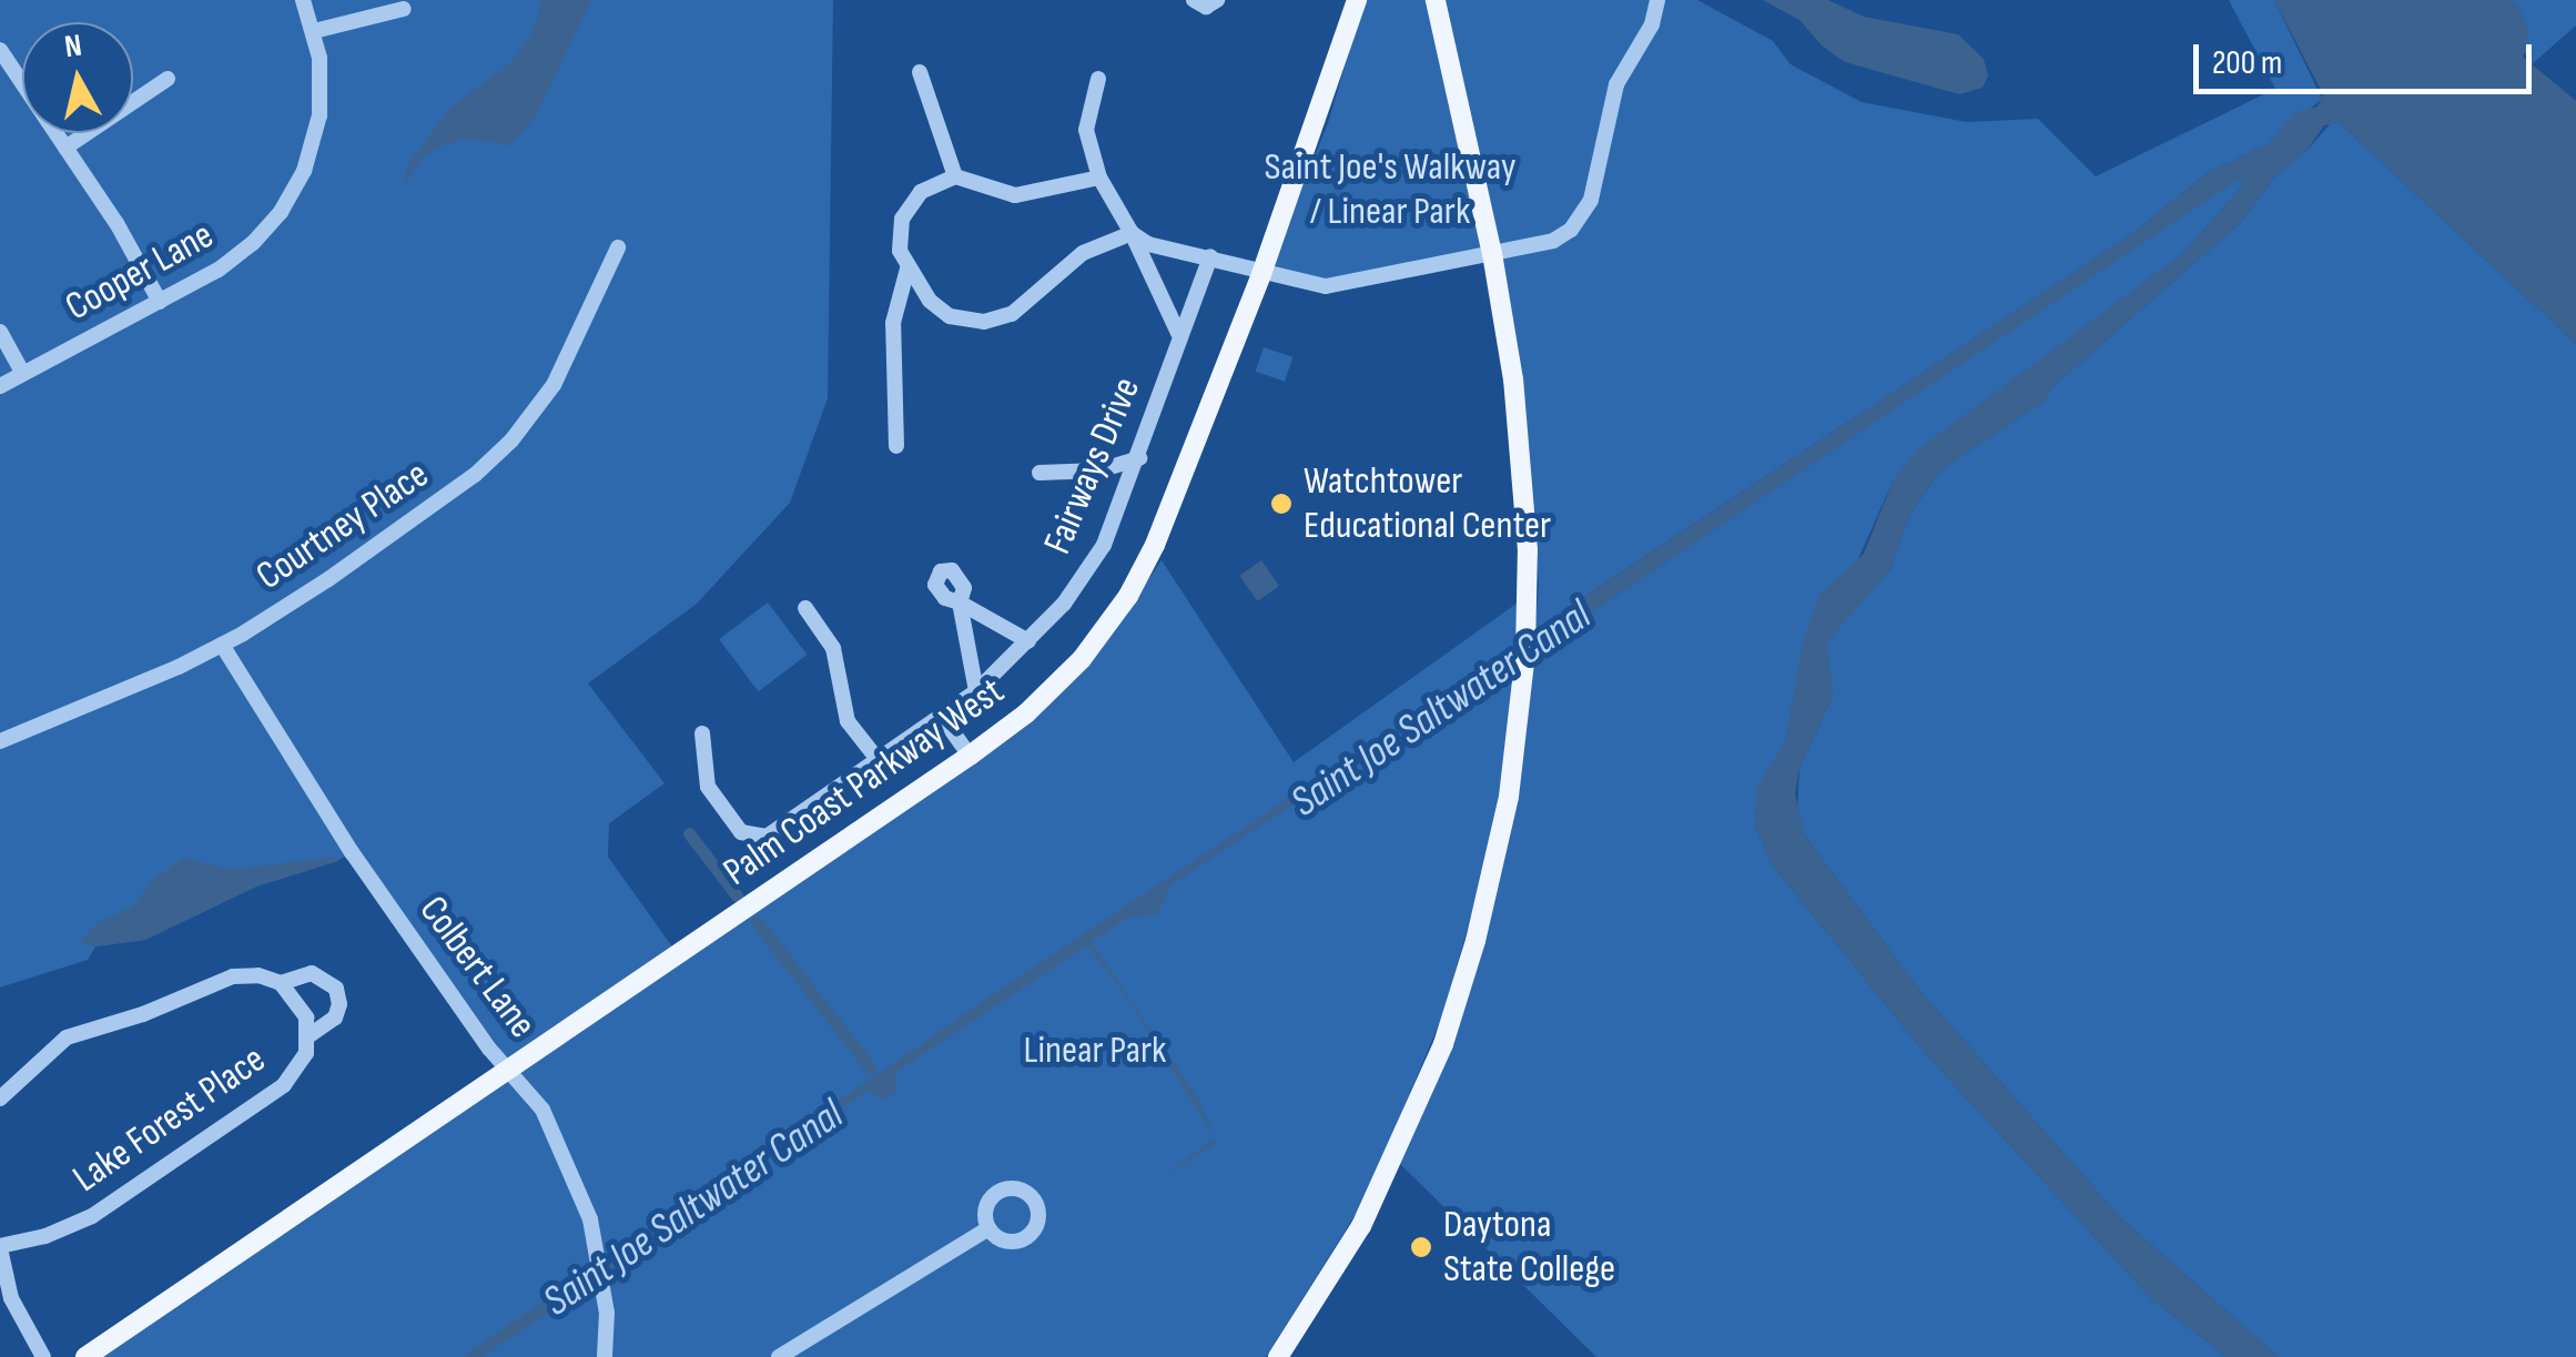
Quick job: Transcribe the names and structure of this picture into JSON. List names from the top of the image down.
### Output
{
  "streets": {
    "main road": ["Palm Coast Parkway West"],
    "street": [
      "Cooper Lane",
      "Fairways Drive",
      "Courtney Place",
      "Colbert Lane",
      "Lake Forest Place"
    ]
  },
  "crossings": [
    ["Courtney Place", "Colbert Lane"],
    ["Palm Coast Parkway West", "Colbert Lane"]
  ],
  "water": ["Saint Joe Saltwater Canal"],
  "parks": ["Saint Joe's Walkway / Linear Park", "Linear Park"],
  "places": ["Watchtower Educational Center", "Daytona State College"],
  "scale_bar": "200 m",
  "north": "top"
}
